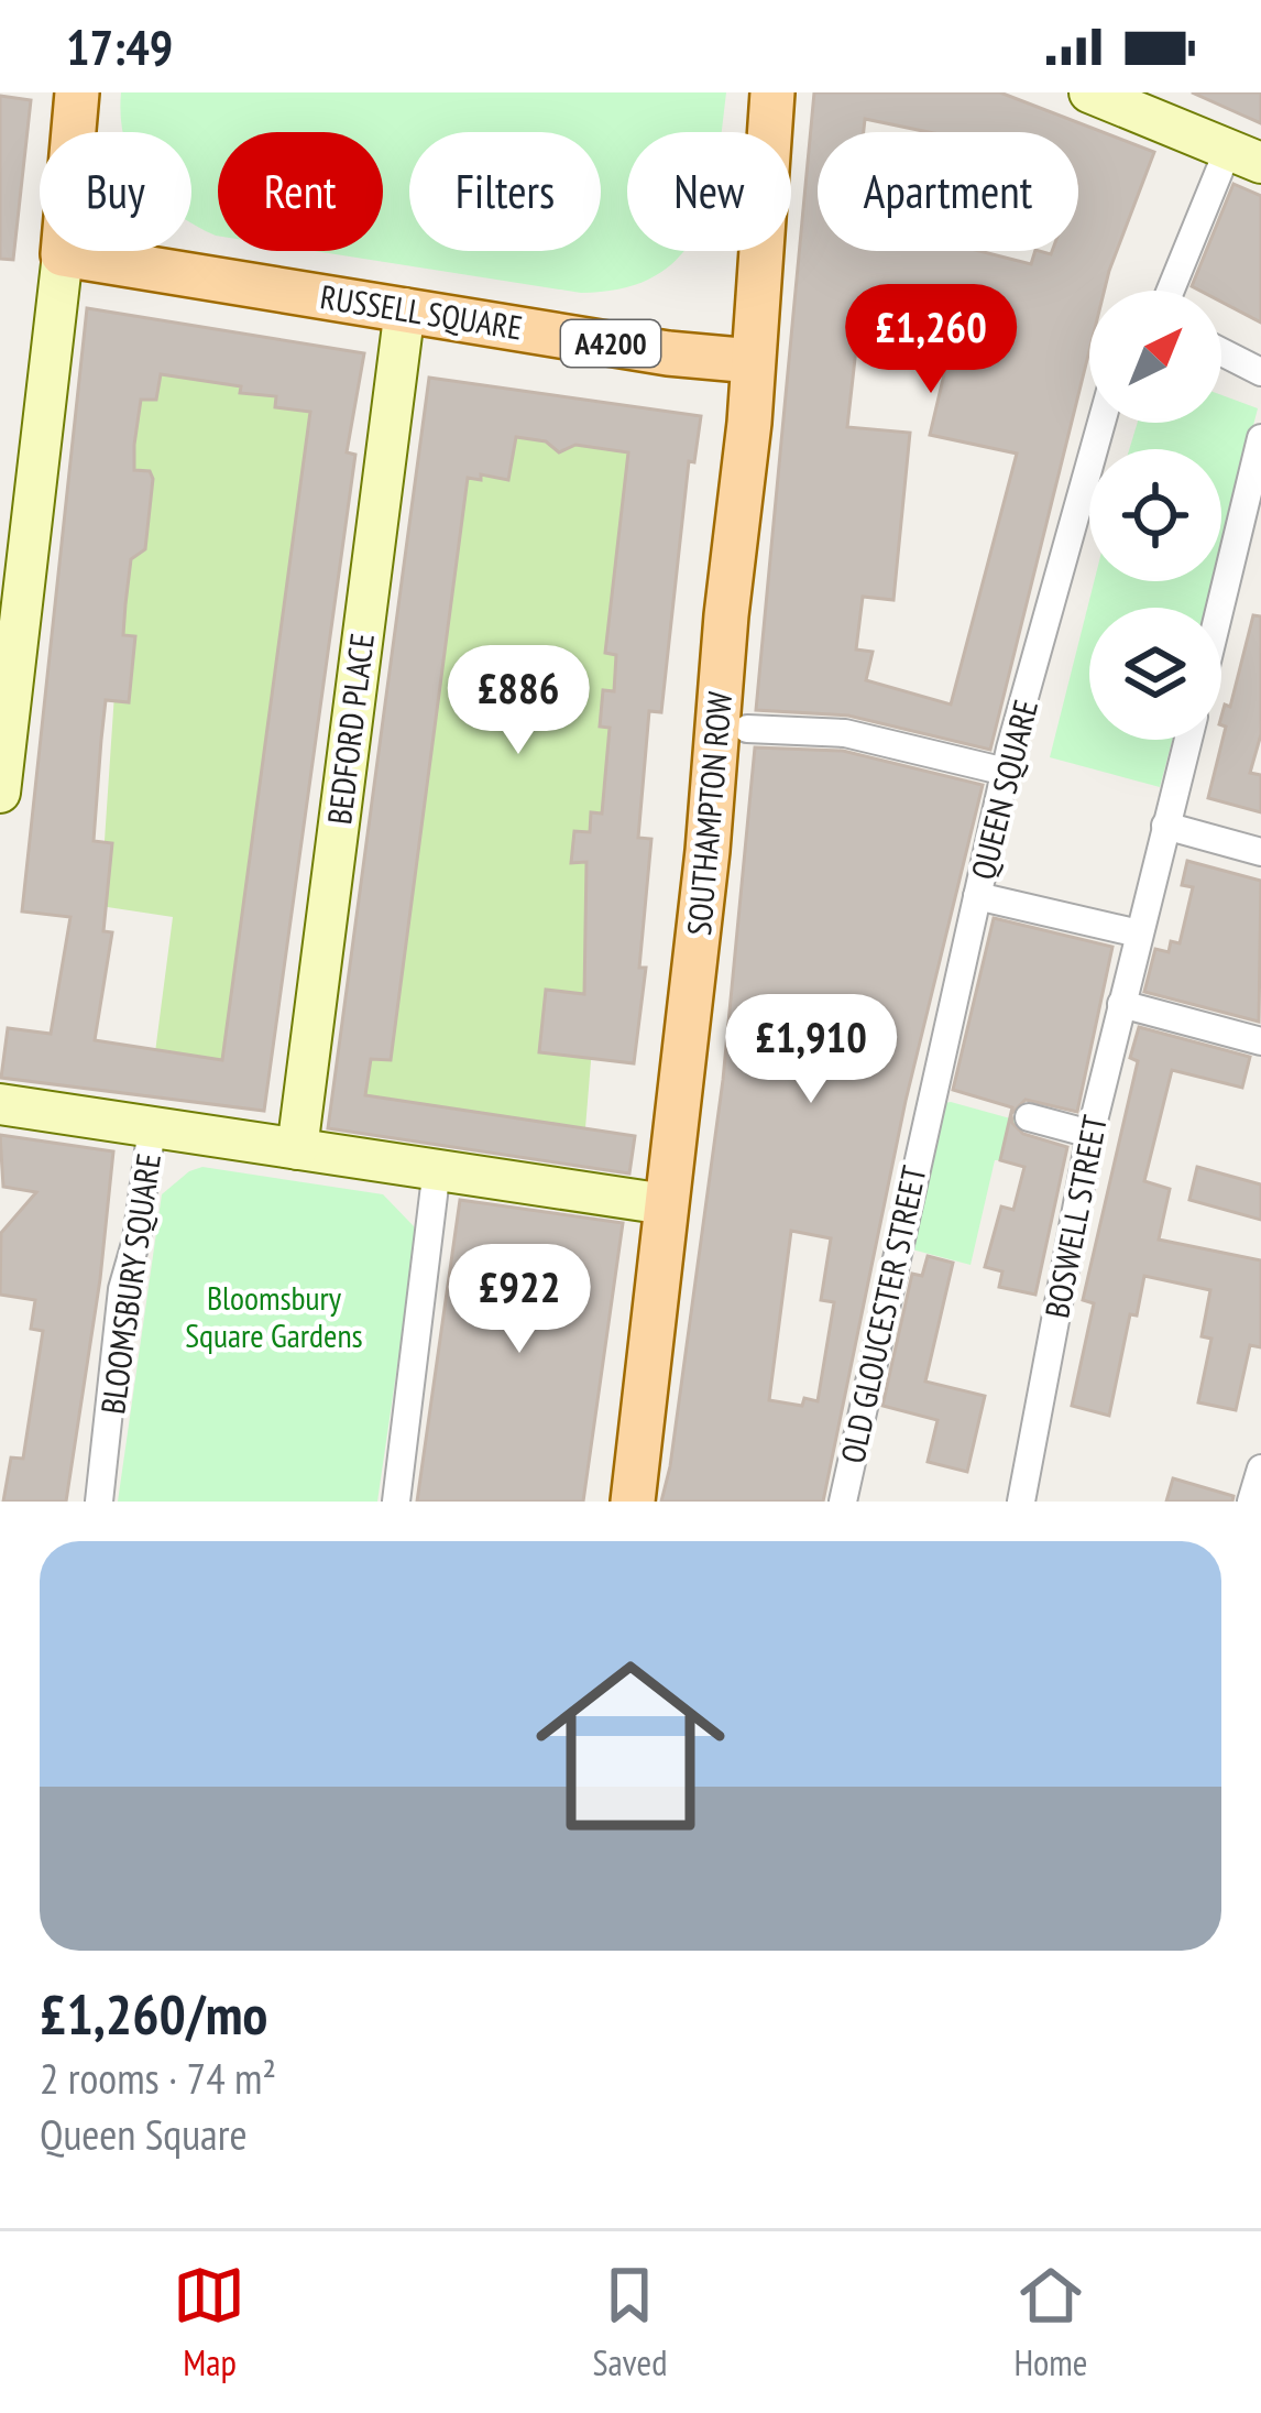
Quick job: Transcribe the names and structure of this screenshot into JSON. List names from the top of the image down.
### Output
{
  "streets": {
    "main road": ["RUSSELL SQUARE", "A4200", "SOUTHAMPTON ROW"],
    "street": [
      "BEDFORD PLACE",
      "QUEEN SQUARE",
      "BOSWELL STREET",
      "BLOOMSBURY SQUARE",
      "OLD GLOUCESTER STREET"
    ]
  },
  "crossings": [
    ["RUSSELL SQUARE", "BEDFORD PLACE"],
    ["RUSSELL SQUARE", "SOUTHAMPTON ROW"],
    ["BEDFORD PLACE", "BLOOMSBURY SQUARE"],
    ["QUEEN SQUARE", "BOSWELL STREET"],
    ["QUEEN SQUARE", "OLD GLOUCESTER STREET"],
    ["SOUTHAMPTON ROW", "BLOOMSBURY SQUARE"]
  ],
  "parks": ["Bloomsbury Square Gardens"],
  "north": "top right",
  "page": {
    "status": "17:49",
    "chip": [
      "Buy",
      "Rent",
      "Filters",
      "New",
      "Apartment"
    ],
    "price": [
      "£1,260",
      "£886",
      "£1,910",
      "£922"
    ],
    "list": [
      {
        "name": "£1,260/mo",
        "note": "2 rooms · 74 m² · Queen Square"
      }
    ],
    "tabs": ["Map", "Saved", "Home"]
  }
}
